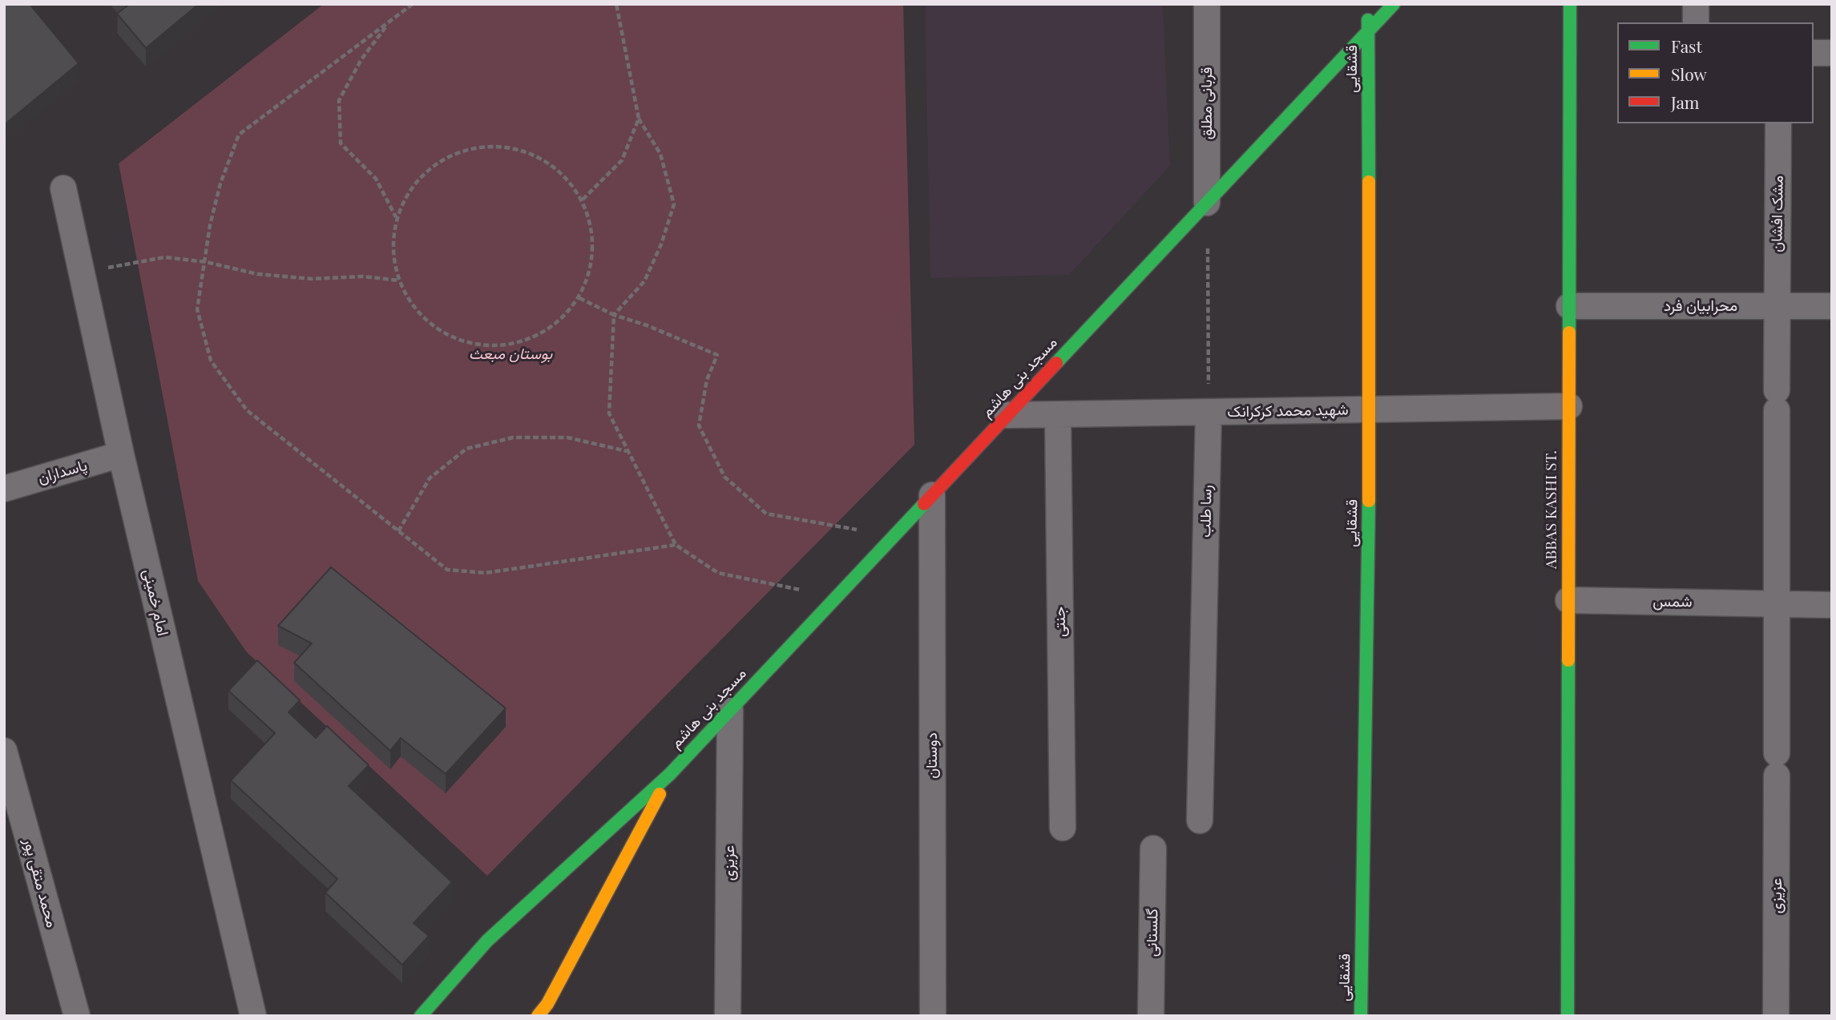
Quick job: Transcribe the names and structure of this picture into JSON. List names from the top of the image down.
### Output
{
  "streets": {
    "street": [
      "قشقایی",
      "قربانی مطلق",
      "مشک افشان",
      "محرابیان فرد",
      "مسجد بنی هاشم",
      "شهید محمد کرکرانک",
      "پاسداران",
      "ABBAS KASHI ST.",
      "رسا طلب",
      "شمس",
      "امام خمینی",
      "جنتی",
      "دوستان",
      "عزیزی",
      "محمد متقی پور",
      "گلستانی"
    ]
  },
  "crossings": [
    ["قشقایی", "مسجد بنی هاشم"],
    ["قشقایی", "شهید محمد کرکرانک"],
    ["قربانی مطلق", "مسجد بنی هاشم"],
    ["مشک افشان", "محرابیان فرد"],
    ["محرابیان فرد", "ABBAS KASHI ST."],
    ["مسجد بنی هاشم", "شهید محمد کرکرانک"],
    ["مسجد بنی هاشم", "دوستان"],
    ["مسجد بنی هاشم", "عزیزی"],
    ["شهید محمد کرکرانک", "ABBAS KASHI ST."],
    ["شهید محمد کرکرانک", "رسا طلب"],
    ["شهید محمد کرکرانک", "جنتی"],
    ["پاسداران", "امام خمینی"],
    ["ABBAS KASHI ST.", "شمس"],
    ["شمس", "عزیزی"]
  ],
  "parks": ["بوستان مبعث"],
  "legend": ["Fast", "Slow", "Jam"]
}
